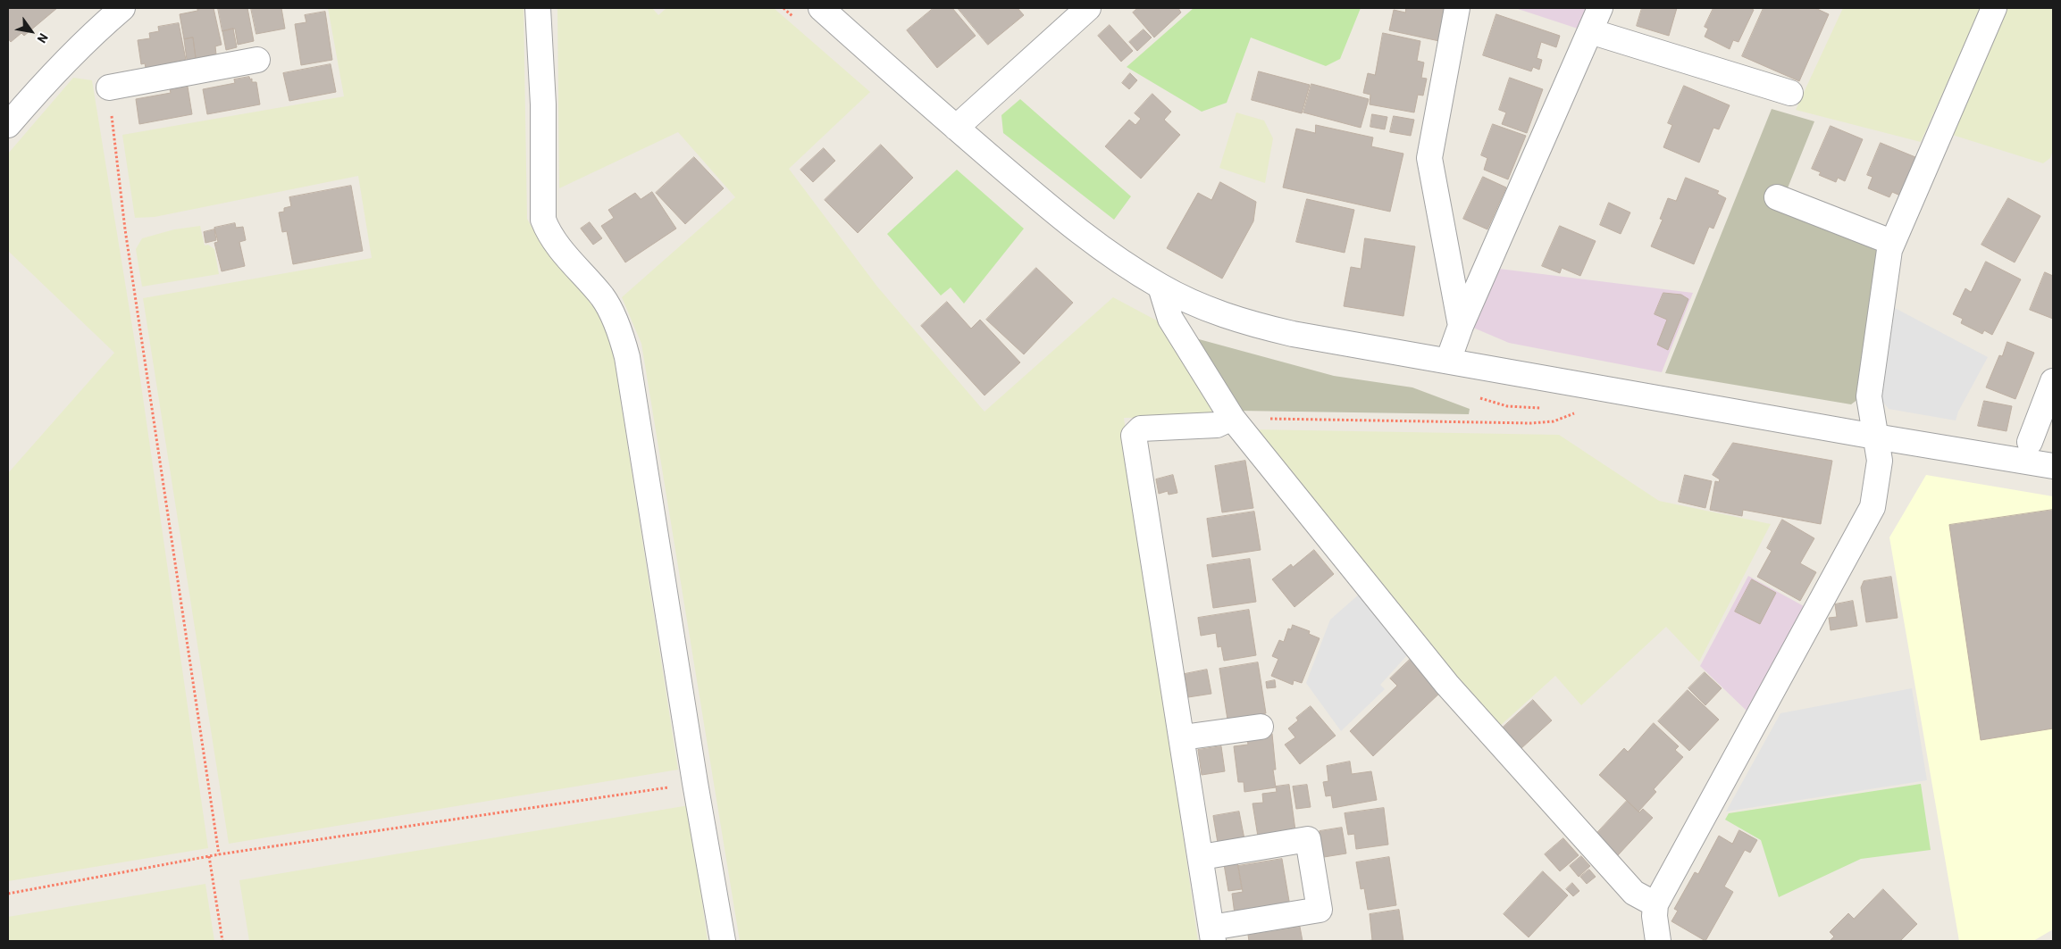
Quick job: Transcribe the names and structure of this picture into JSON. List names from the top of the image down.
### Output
{
  "north": "bottom right"
}
